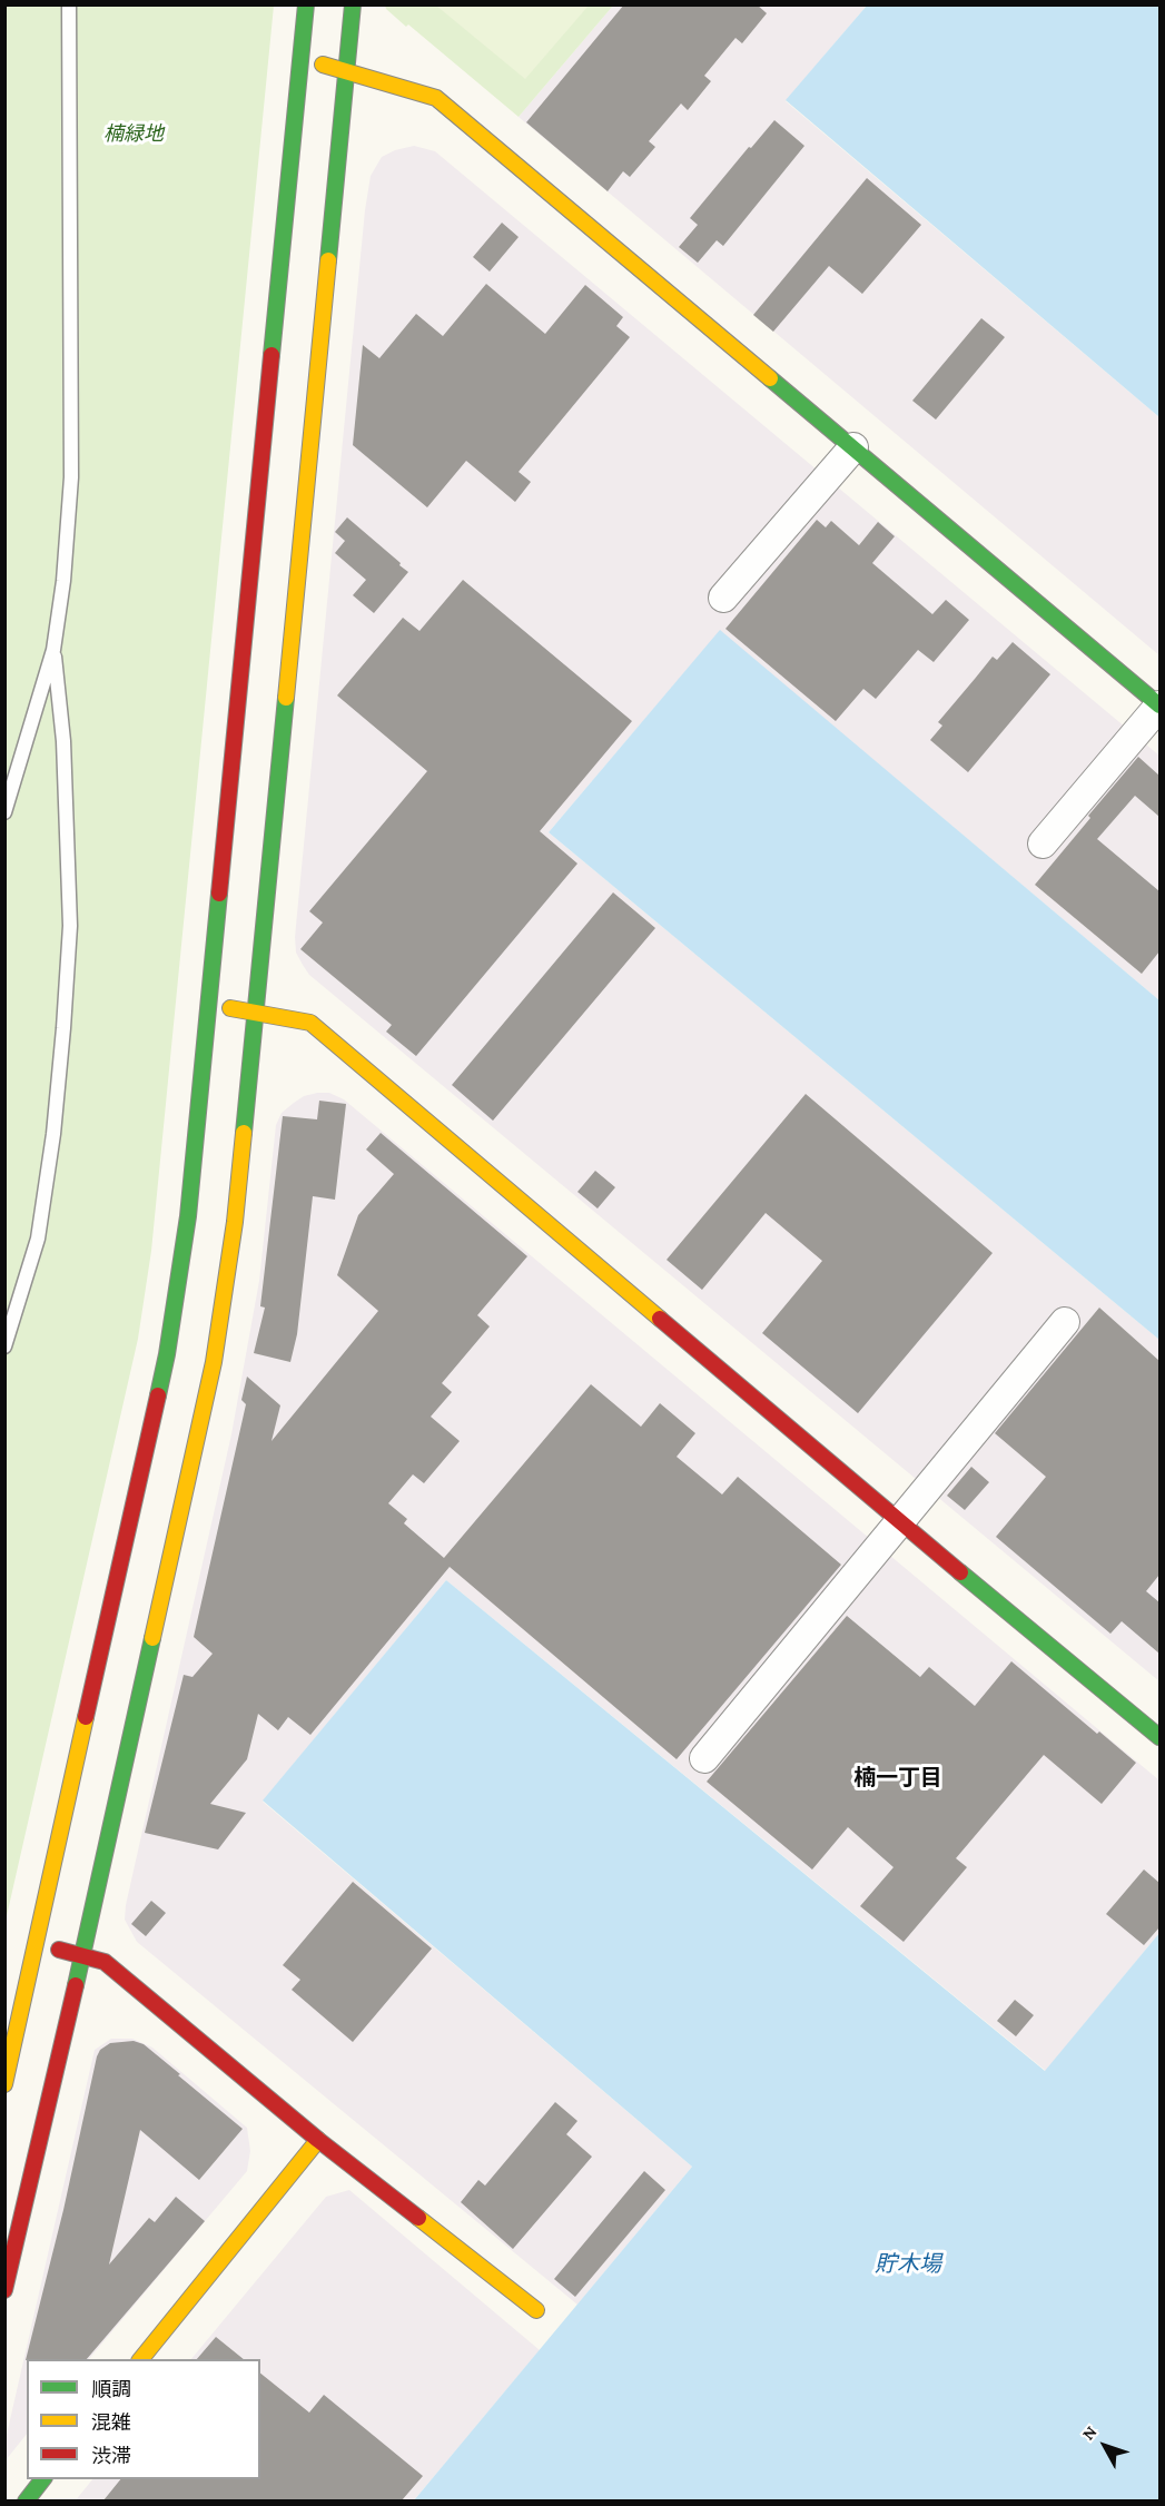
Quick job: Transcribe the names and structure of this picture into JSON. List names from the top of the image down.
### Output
{
  "districts": ["楠一丁目"],
  "water": ["貯木場"],
  "parks": ["楠緑地"],
  "legend": ["順調", "混雑", "渋滞"],
  "north": "top left"
}
